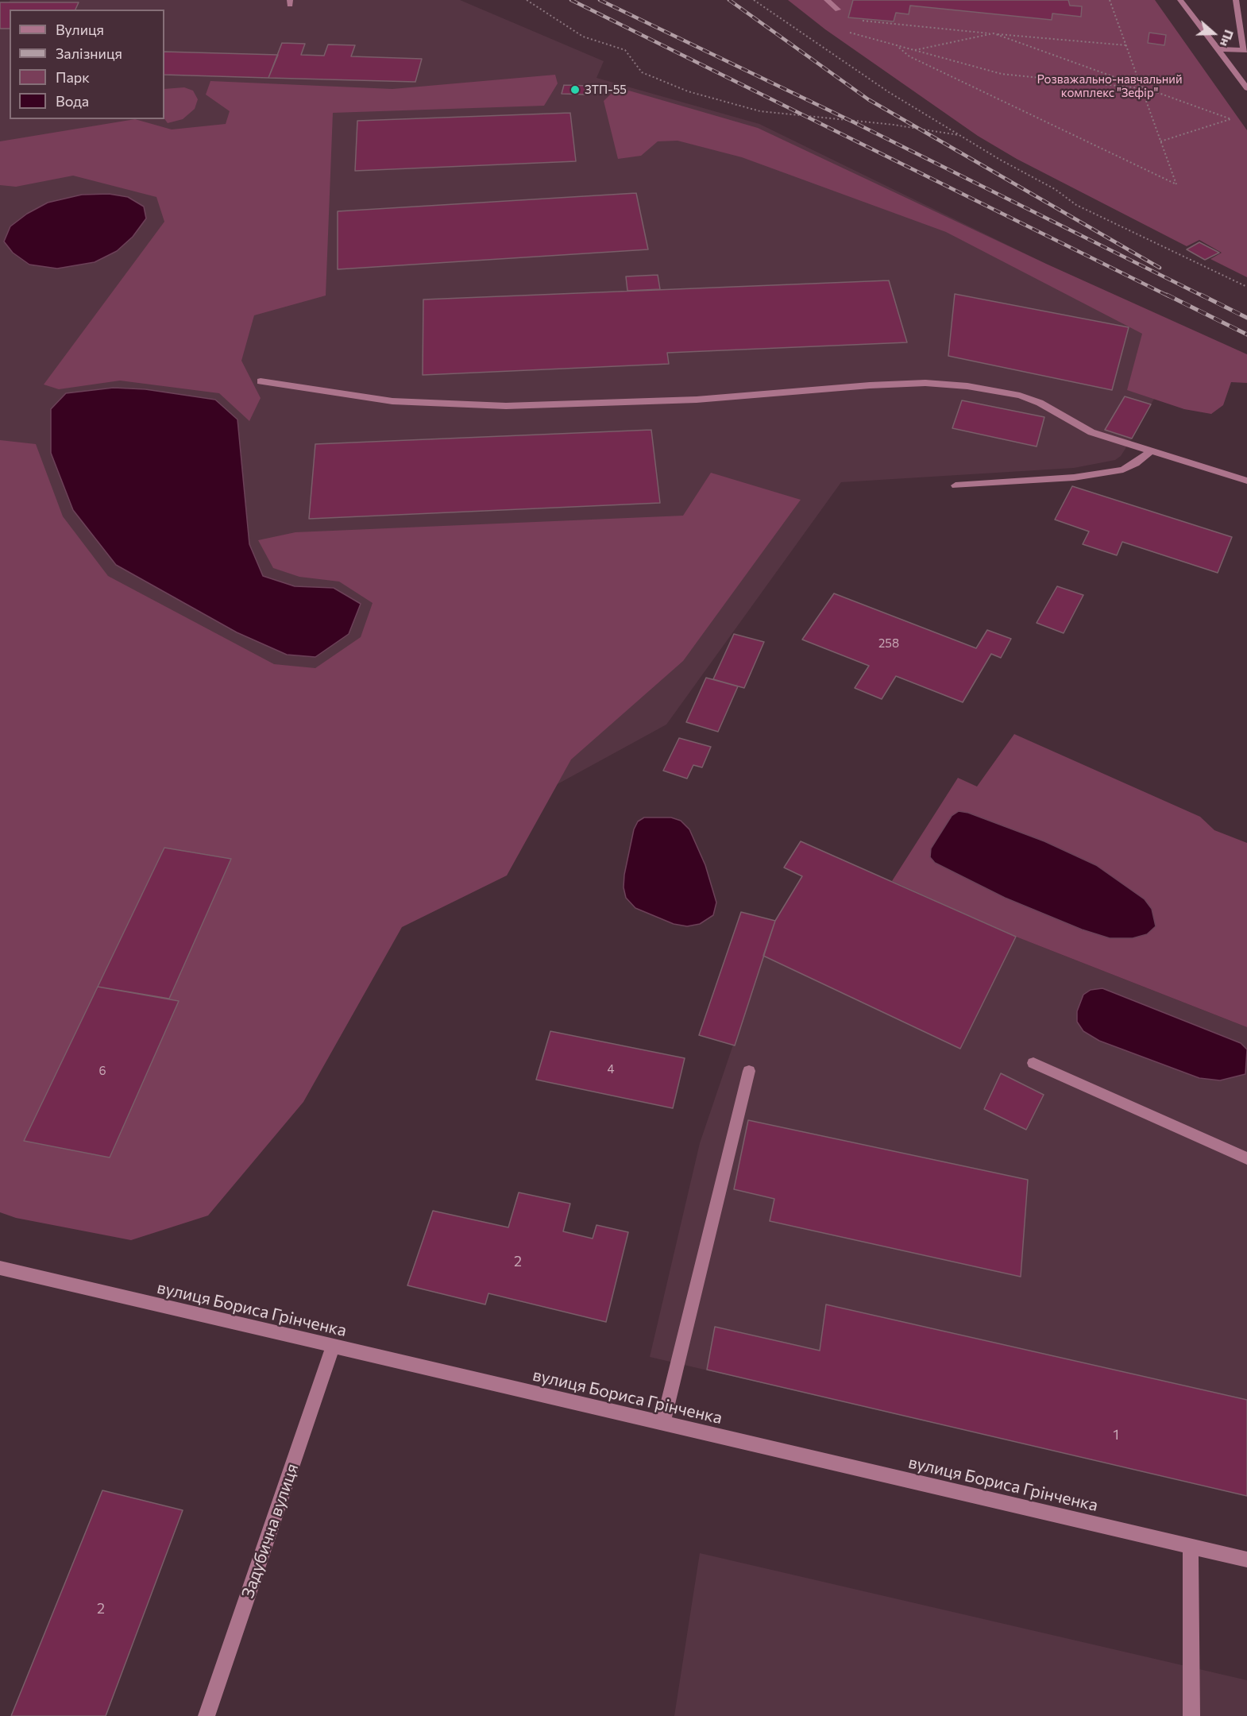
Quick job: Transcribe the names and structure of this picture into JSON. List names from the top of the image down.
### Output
{
  "streets": {
    "street": ["вулиця Бориса Грінченка", "Задубична вулиця"]
  },
  "crossings": [
    ["вулиця Бориса Грінченка", "Задубична вулиця"]
  ],
  "parks": ["Розважально-навчальний комплекс \"Зефір\""],
  "places": ["ЗТП-55"],
  "house_numbers": [
    "258",
    "4",
    "6",
    "2",
    "1",
    "2"
  ],
  "legend": [
    "Вулиця",
    "Залізниця",
    "Парк",
    "Вода"
  ],
  "north": "right"
}
